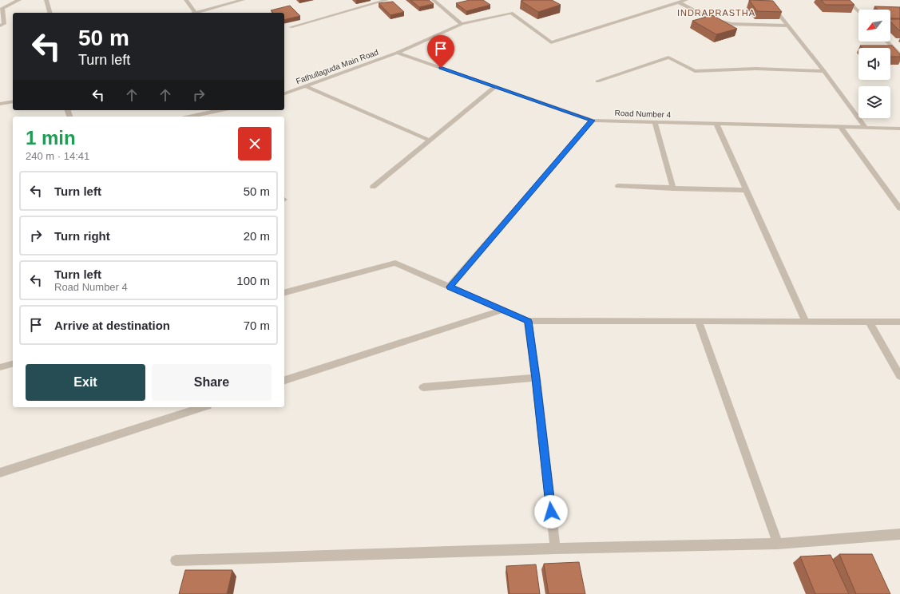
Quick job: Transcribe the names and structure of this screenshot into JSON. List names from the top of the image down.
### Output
{
  "streets": {
    "street": ["Fathullaguda Main Road", "Road Number 4"]
  },
  "crossings": [
    ["Fathullaguda Main Road", "Road Number 4"]
  ],
  "districts": ["INDRAPRASTHA"],
  "north": "bottom left",
  "page": {
    "turn": ["50 m", "Turn left"],
    "heading": ["1 min", "240 m · 14:41"],
    "list": [
      {
        "name": "Turn left",
        "value": "50 m"
      },
      {
        "name": "Turn right",
        "value": "20 m"
      },
      {
        "name": "Turn left",
        "note": "Road Number 4",
        "value": "100 m"
      },
      {
        "name": "Arrive at destination",
        "value": "70 m"
      }
    ],
    "buttons": ["Exit", "Share"]
  }
}
